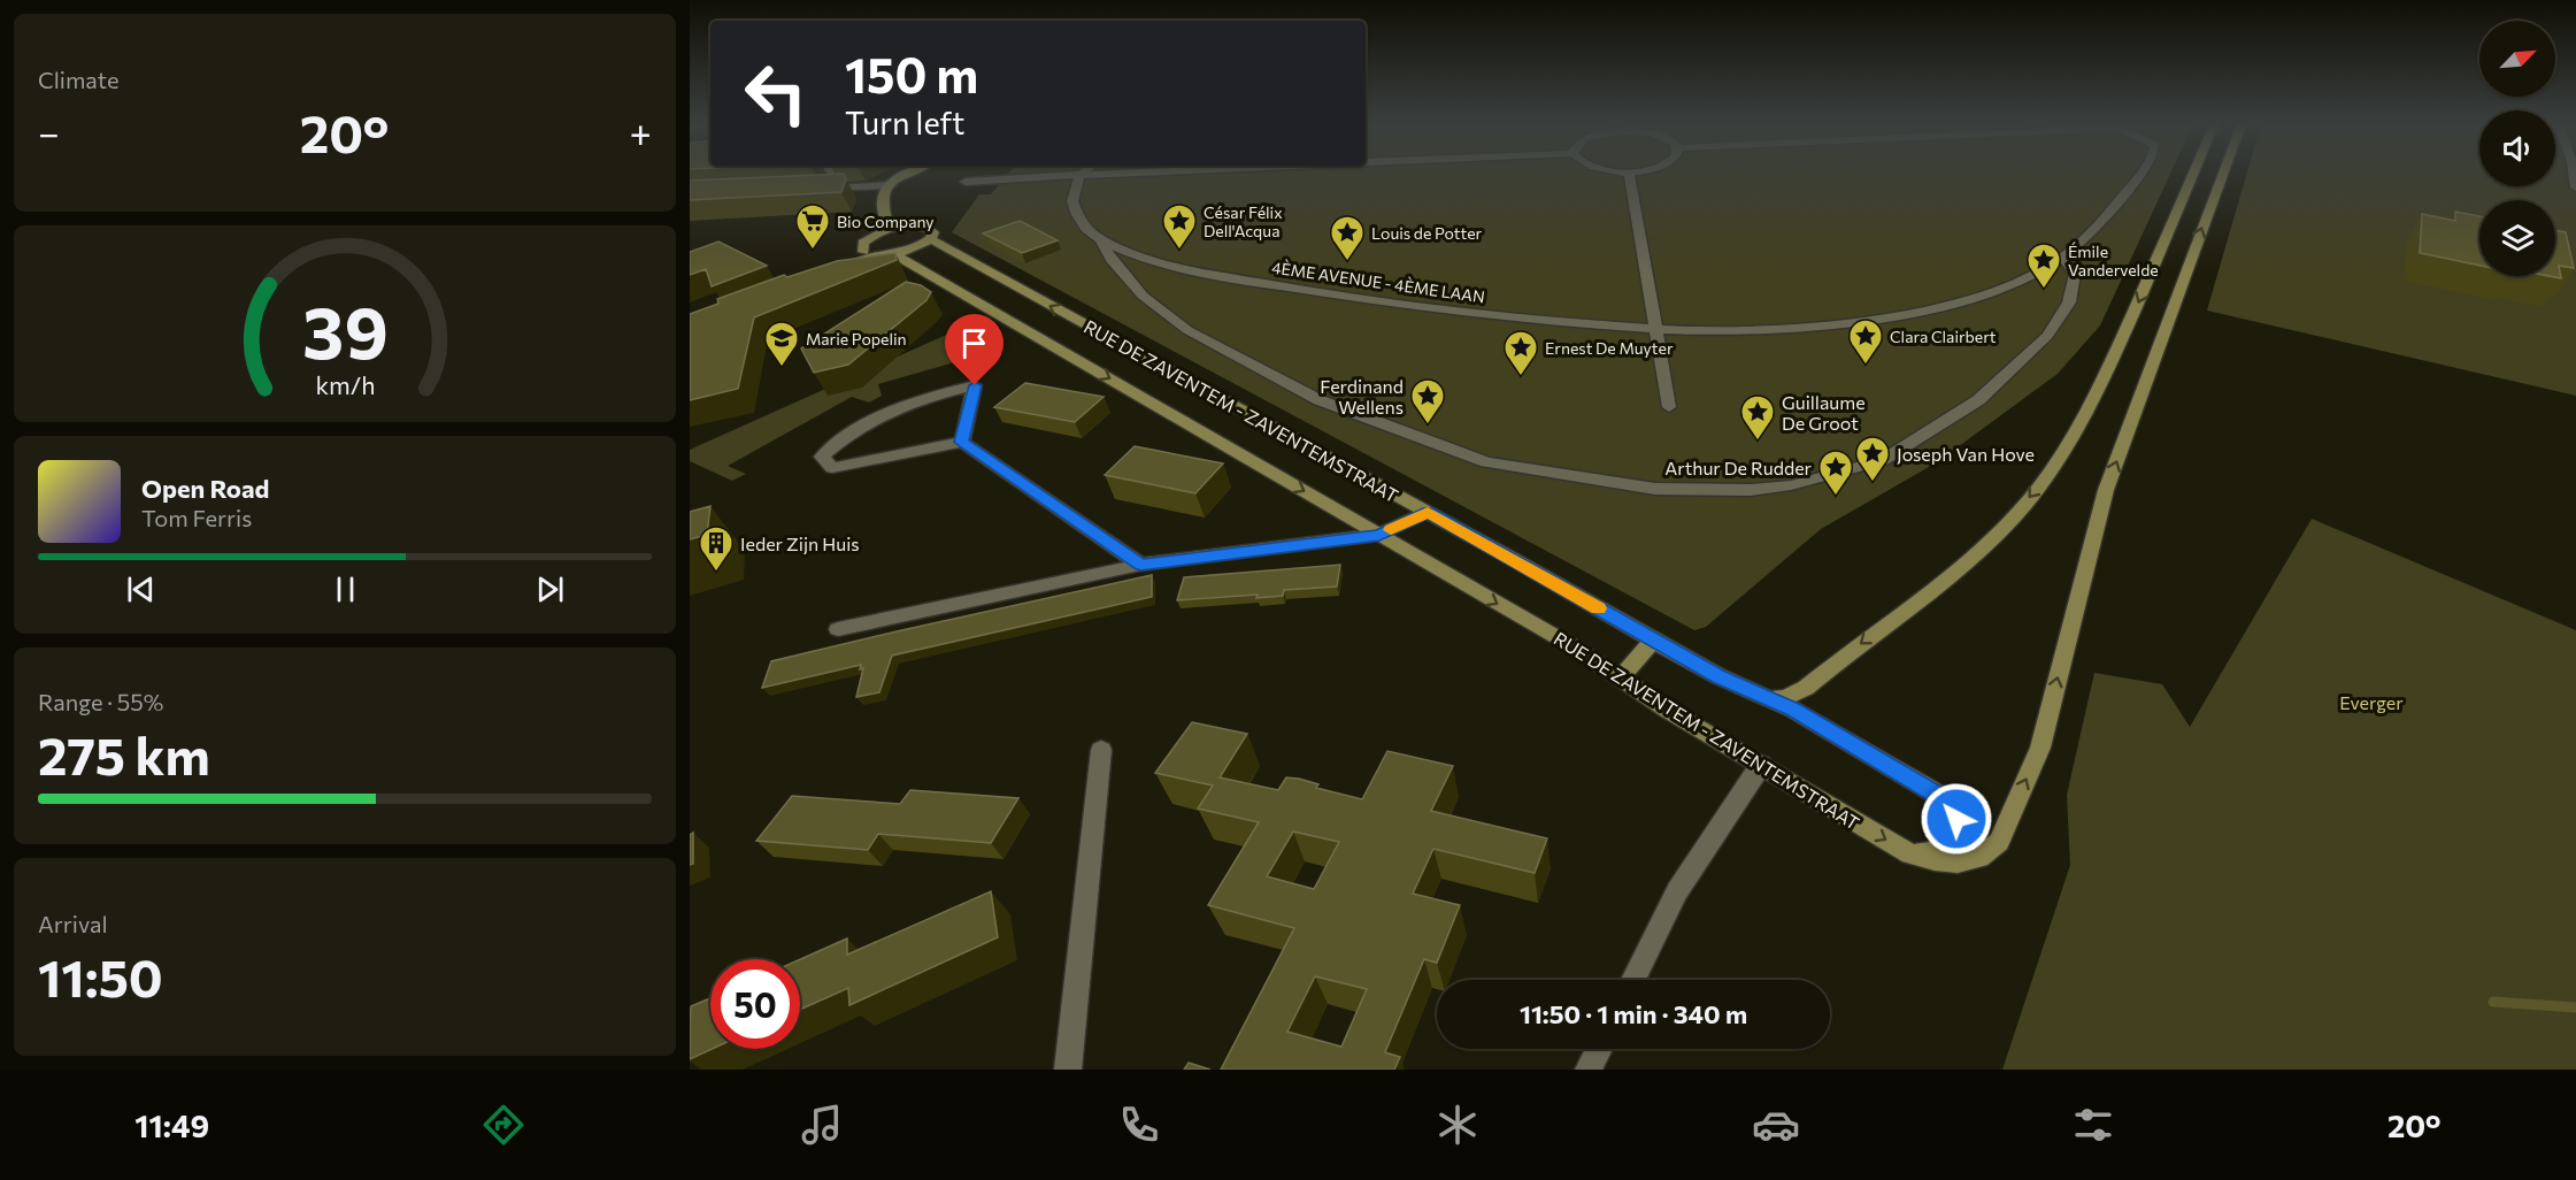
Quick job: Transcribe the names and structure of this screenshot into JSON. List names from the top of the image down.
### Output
{
  "streets": {
    "main road": ["RUE DE ZAVENTEM - ZAVENTEMSTRAAT"],
    "street": ["4ÈME AVENUE - 4ÈME LAAN"]
  },
  "parks": ["Everger"],
  "places": {
    "supermarket": ["Bio Company"],
    "place": [
      "César Félix Dell'Acqua",
      "Louis de Potter",
      "Émile Vandervelde",
      "Clara Clairbert",
      "Ernest De Muyter",
      "Ferdinand Wellens",
      "Guillaume De Groot",
      "Joseph Van Hove",
      "Arthur De Rudder"
    ],
    "school or university": ["Marie Popelin"],
    "building": ["Ieder Zijn Huis"]
  },
  "north": "top right",
  "page": {
    "tile": [
      "Climate",
      ["Range · 55%", "275 km"],
      ["Arrival", "11:50"]
    ],
    "turn": ["150 m", "Turn left"],
    "heat": ["−", "20°", "+"],
    "song": ["Open Road", "Tom Ferris"],
    "limit": "50",
    "trip": "11:50 · 1 min · 340 m",
    "tabs": ["11:49", "20°"],
    "gauge": ["39", "km/h"]
  }
}
